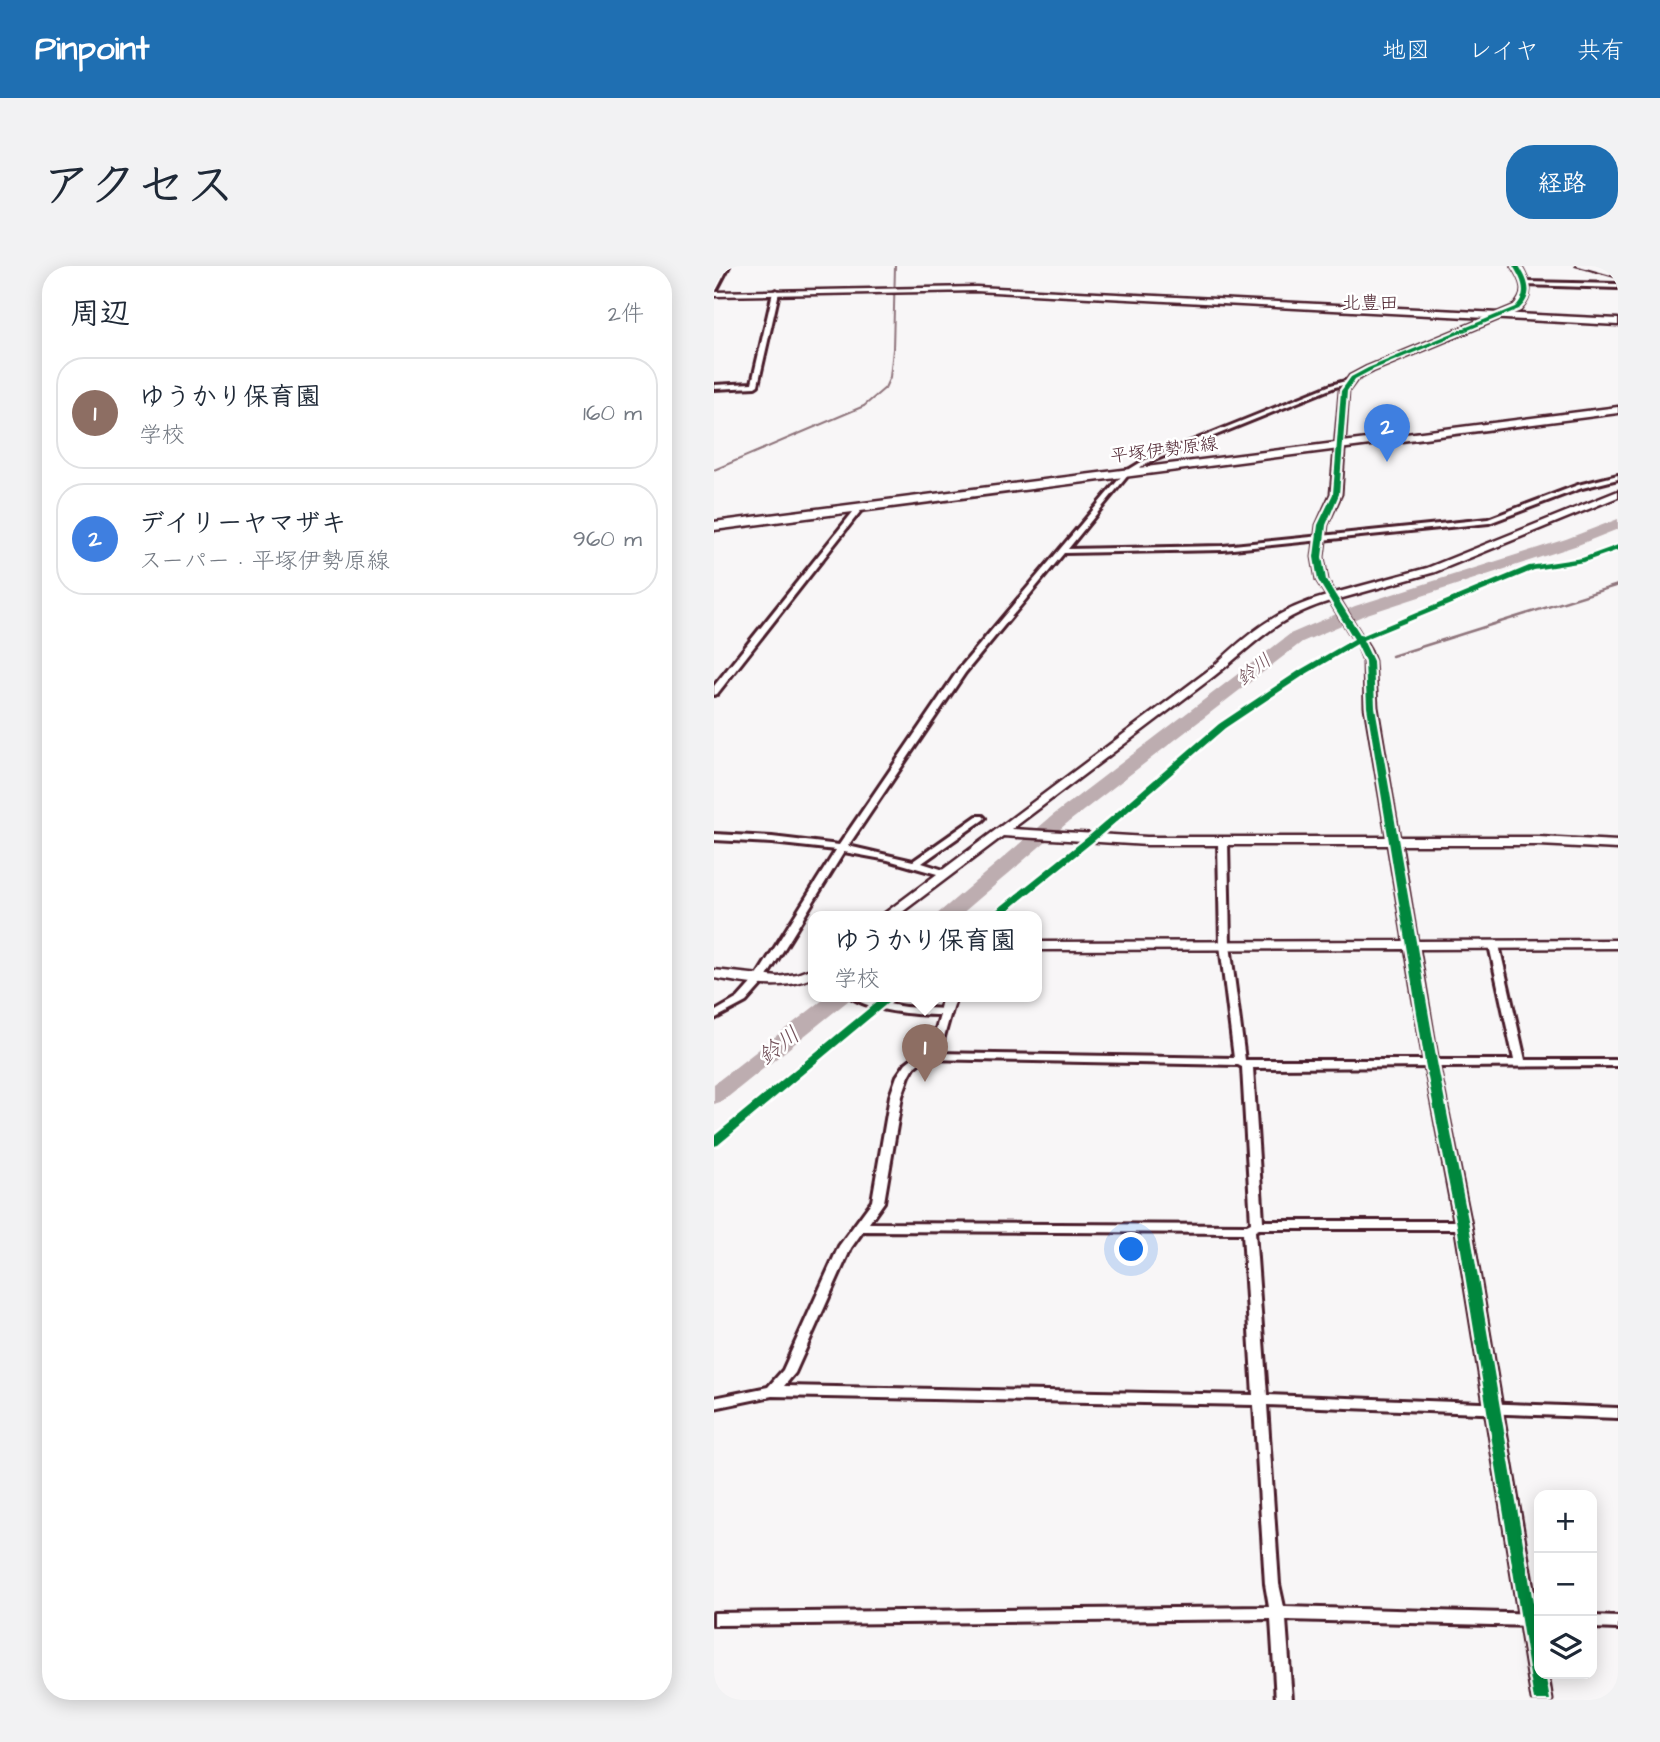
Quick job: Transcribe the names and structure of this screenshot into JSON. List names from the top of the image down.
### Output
{
  "streets": {
    "main road": ["平塚伊勢原線"]
  },
  "districts": ["北豊田"],
  "water": ["鈴川"],
  "page": {
    "header": "Pinpoint",
    "nav": ["地図", "レイヤ", "共有"],
    "title": "アクセス",
    "buttons": "経路",
    "heading": ["周辺", "2件"],
    "list": [
      {
        "mark": "1",
        "name": "ゆうかり保育園",
        "note": "学校",
        "value": "160 m"
      },
      {
        "mark": "2",
        "name": "デイリーヤマザキ",
        "note": "スーパー · 平塚伊勢原線",
        "value": "960 m"
      }
    ],
    "pins": ["2", "1"],
    "popup": ["ゆうかり保育園", "学校"],
    "map_buttons": ["+", "−"]
  }
}
